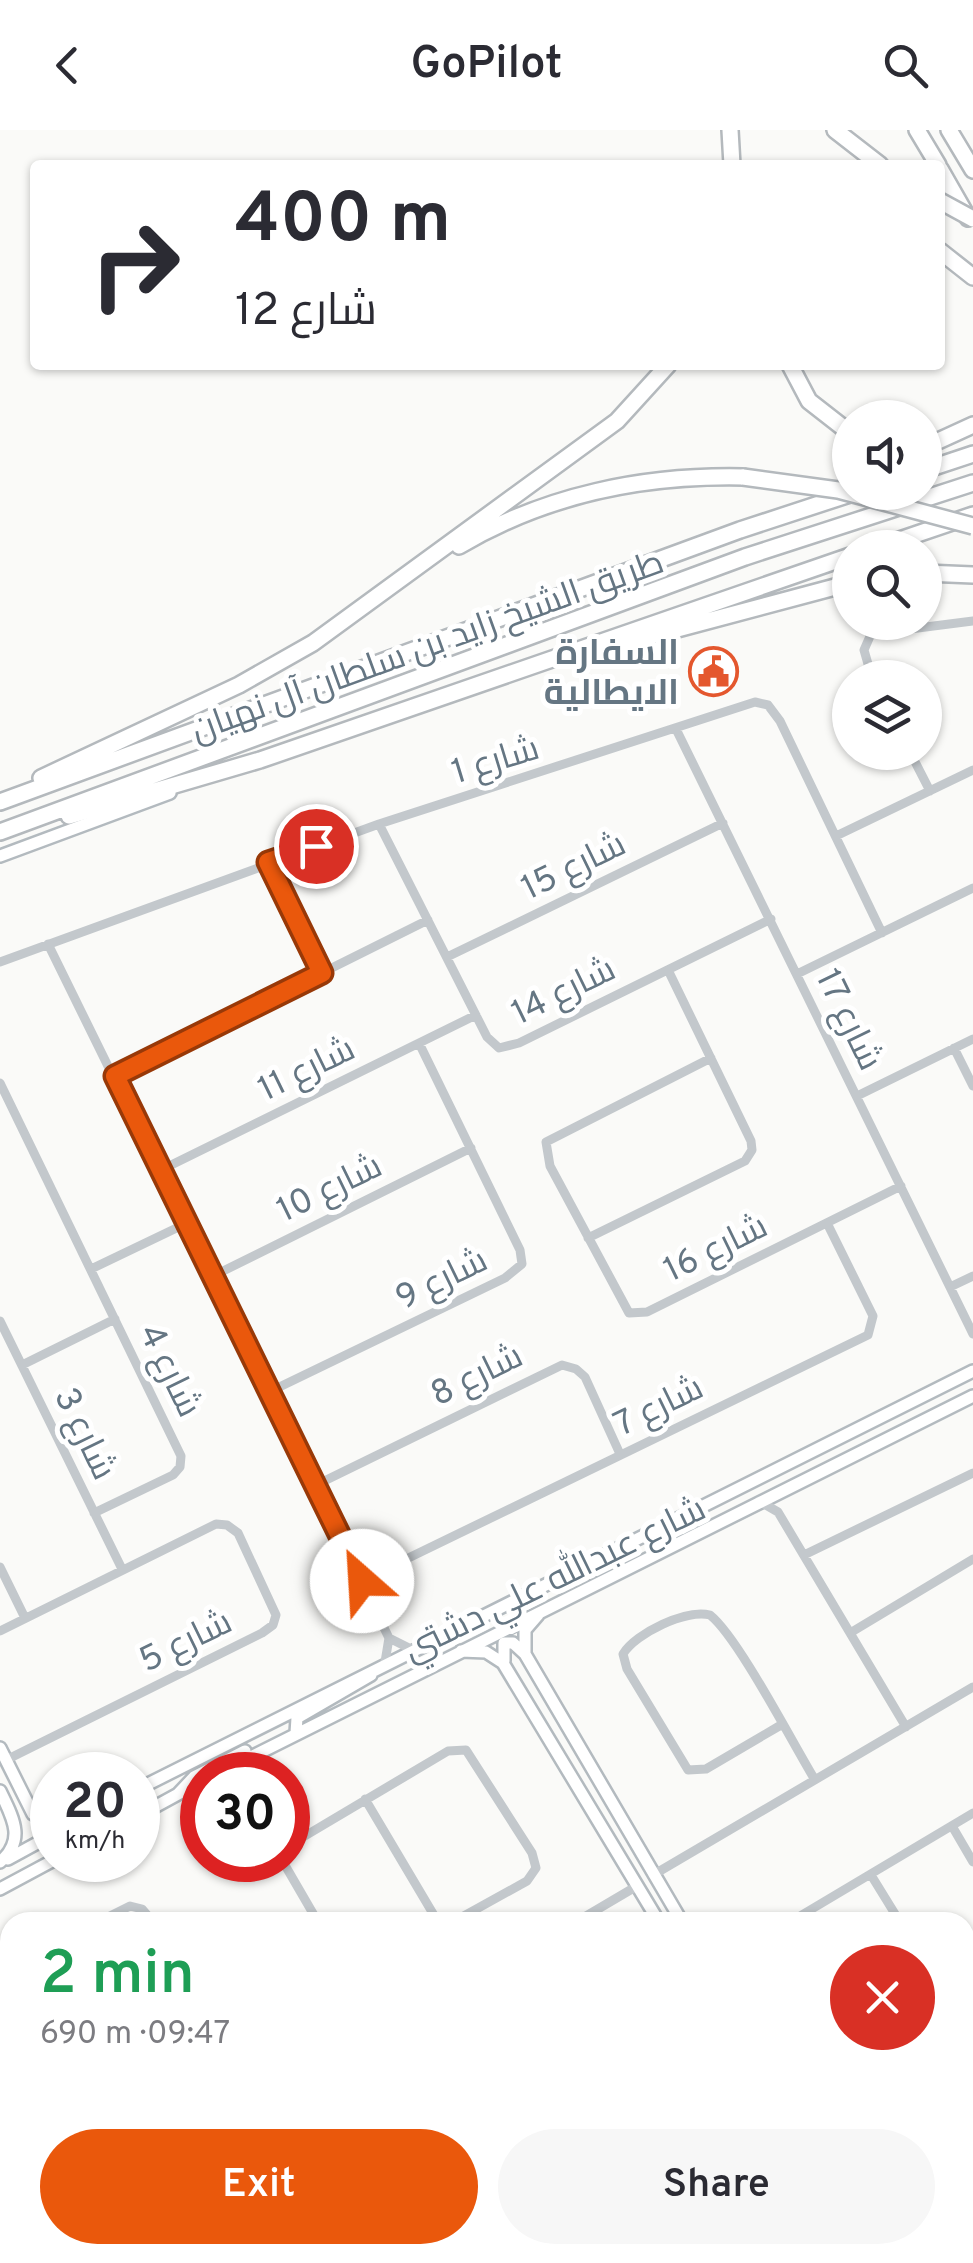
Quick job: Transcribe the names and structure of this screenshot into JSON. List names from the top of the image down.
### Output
{
  "streets": {
    "highway": ["طريق الشيخ زايد بن سلطان آل نهيان"],
    "main road": ["شارع عبدالله علي دشتي"],
    "street": [
      "شارع 1",
      "شارع 15",
      "شارع 14",
      "شارع 17",
      "شارع 11",
      "شارع 10",
      "شارع 16",
      "شارع 9",
      "شارع 4",
      "شارع 8",
      "شارع 7",
      "شارع 3",
      "شارع 5"
    ]
  },
  "crossings": [
    ["شارع 1", "شارع 14"],
    ["شارع 1", "شارع 17"],
    ["شارع 15", "شارع 14"],
    ["شارع 15", "شارع 17"],
    ["شارع 14", "شارع 17"],
    ["شارع 14", "شارع 11"],
    ["شارع 14", "شارع 16"],
    ["شارع 17", "شارع 16"],
    ["شارع 11", "شارع 9"],
    ["شارع 10", "شارع 9"],
    ["شارع 16", "شارع 7"],
    ["شارع 4", "شارع 3"],
    ["شارع 8", "شارع 7"],
    ["شارع 3", "شارع 5"]
  ],
  "places": {
    "public building": ["السفارة الايطالية"]
  },
  "page": {
    "header": "GoPilot",
    "turn": ["400 m", "شارع 12"],
    "speed": "20 km/h",
    "limit": "30",
    "heading": ["2 min", "690 m · 09:47"],
    "buttons": ["Exit", "Share"]
  }
}
